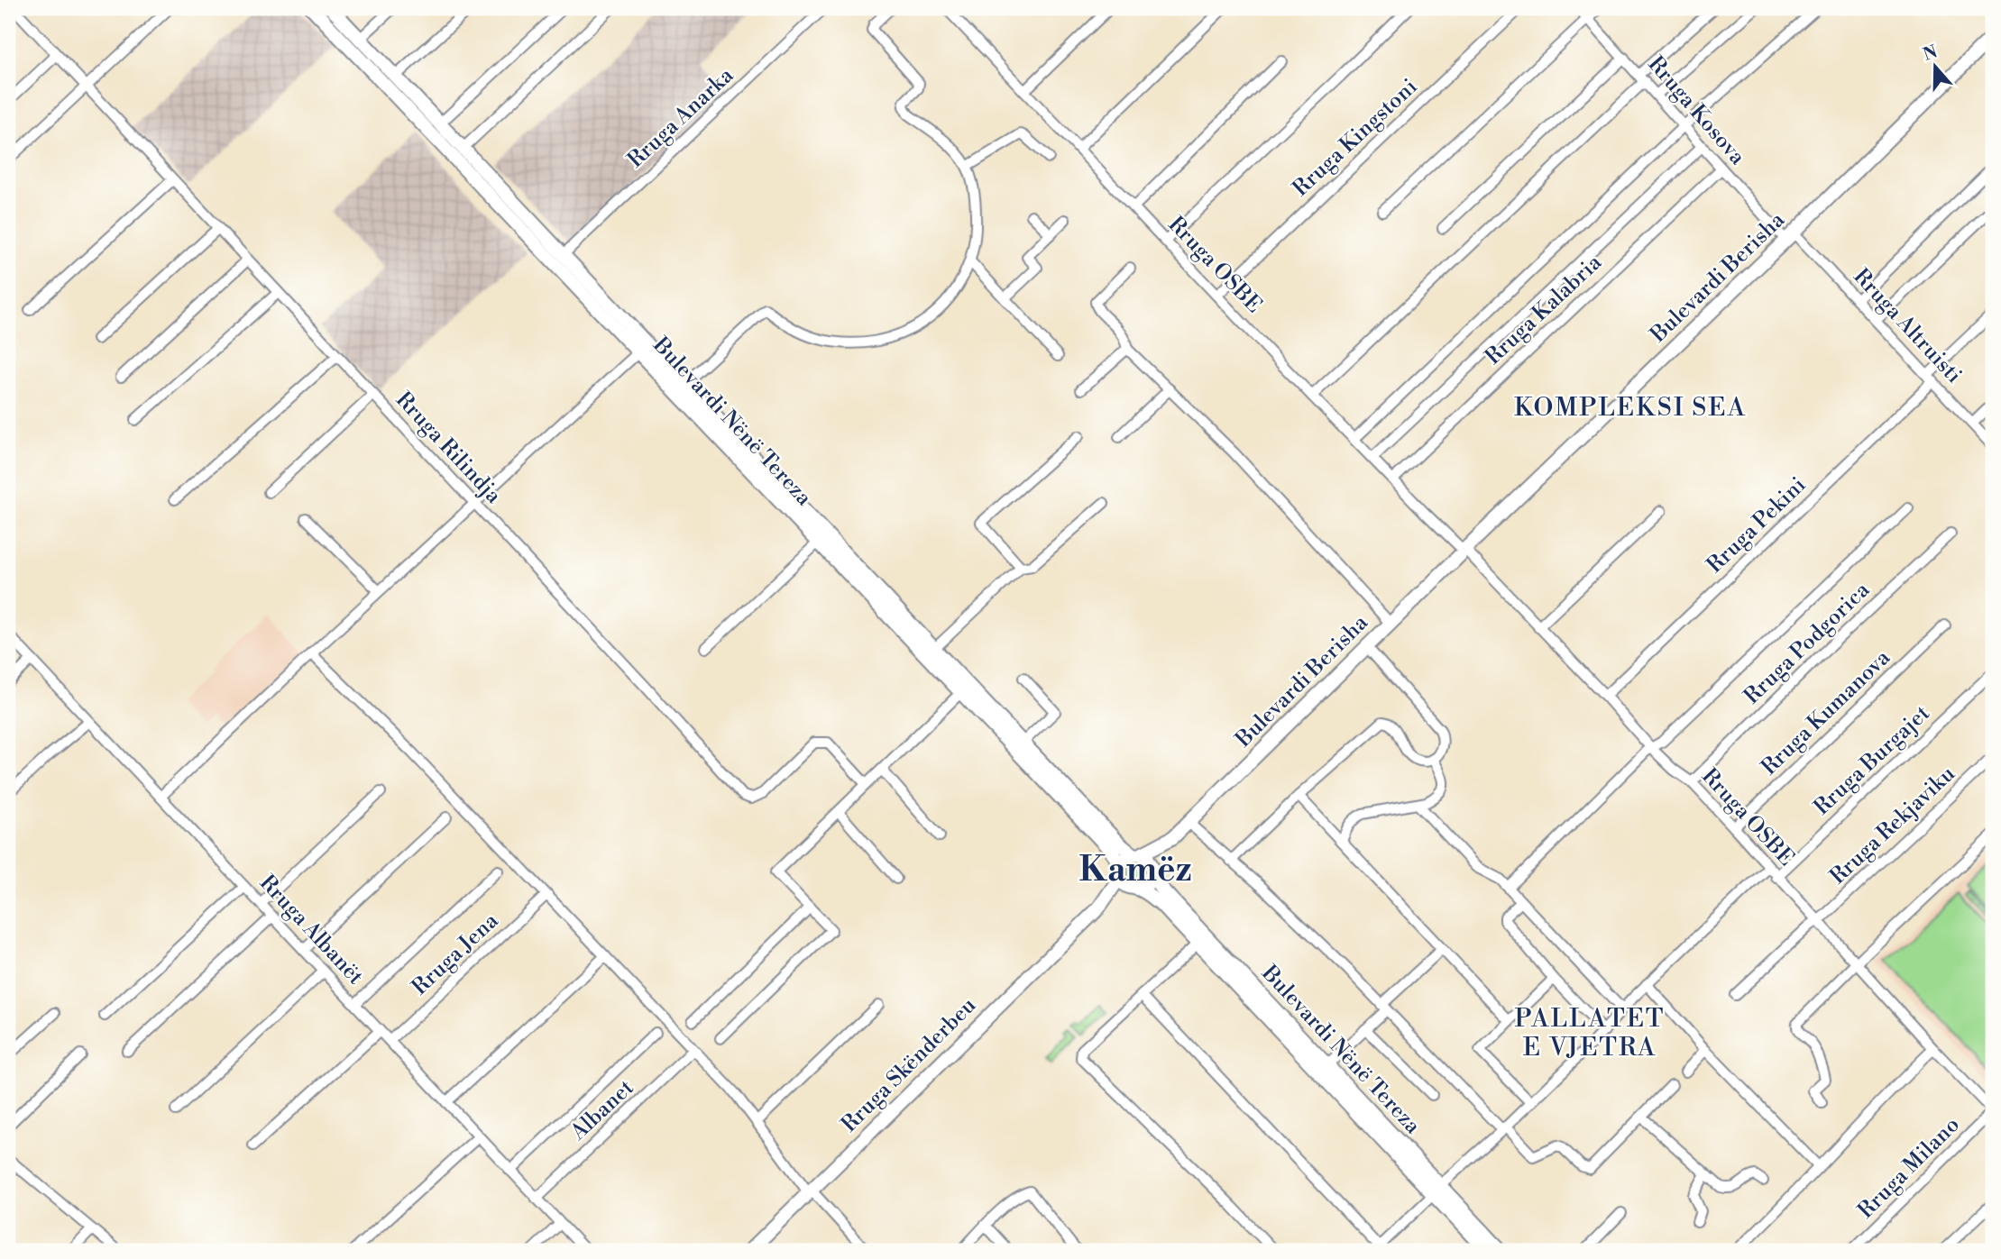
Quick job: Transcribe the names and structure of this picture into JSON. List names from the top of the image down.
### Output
{
  "streets": {
    "main road": ["Bulevardi Berisha", "Bulevardi Nënë Tereza", "Rruga Skënderbeu"],
    "street": [
      "Rruga Kosova",
      "Rruga Anarka",
      "Rruga Kingstoni",
      "Rruga OSBE",
      "Rruga Kalabria",
      "Rruga Altruisti",
      "Rruga Rilindja",
      "Rruga Pekini",
      "Rruga Podgorica",
      "Rruga Kumanova",
      "Rruga Burgajet",
      "Rruga Rekjaviku",
      "Rruga Albanët",
      "Rruga Jena",
      "Albanet",
      "Rruga Milano"
    ]
  },
  "crossings": [
    ["Rruga Kosova", "Bulevardi Berisha"],
    ["Rruga Kosova", "Rruga Kalabria"],
    ["Rruga Kosova", "Rruga Altruisti"],
    ["Rruga Anarka", "Bulevardi Nënë Tereza"],
    ["Rruga Kingstoni", "Rruga OSBE"],
    ["Rruga OSBE", "Bulevardi Berisha"],
    ["Rruga OSBE", "Rruga Kalabria"],
    ["Rruga OSBE", "Rruga Pekini"],
    ["Rruga OSBE", "Rruga Podgorica"],
    ["Rruga OSBE", "Rruga Kumanova"],
    ["Rruga OSBE", "Rruga Burgajet"],
    ["Rruga OSBE", "Rruga Rekjaviku"],
    ["Rruga OSBE", "Rruga Milano"],
    ["Bulevardi Berisha", "Rruga Altruisti"],
    ["Bulevardi Berisha", "Bulevardi Nënë Tereza"],
    ["Bulevardi Berisha", "Rruga Skënderbeu"],
    ["Rruga Altruisti", "Rruga Pekini"],
    ["Bulevardi Nënë Tereza", "Rruga Skënderbeu"],
    ["Rruga Albanët", "Rruga Jena"],
    ["Rruga Albanët", "Albanet"]
  ],
  "districts": ["KOMPLEKSI SEA", "Kamëz", "PALLATET E VJETRA"],
  "north": "top"
}
